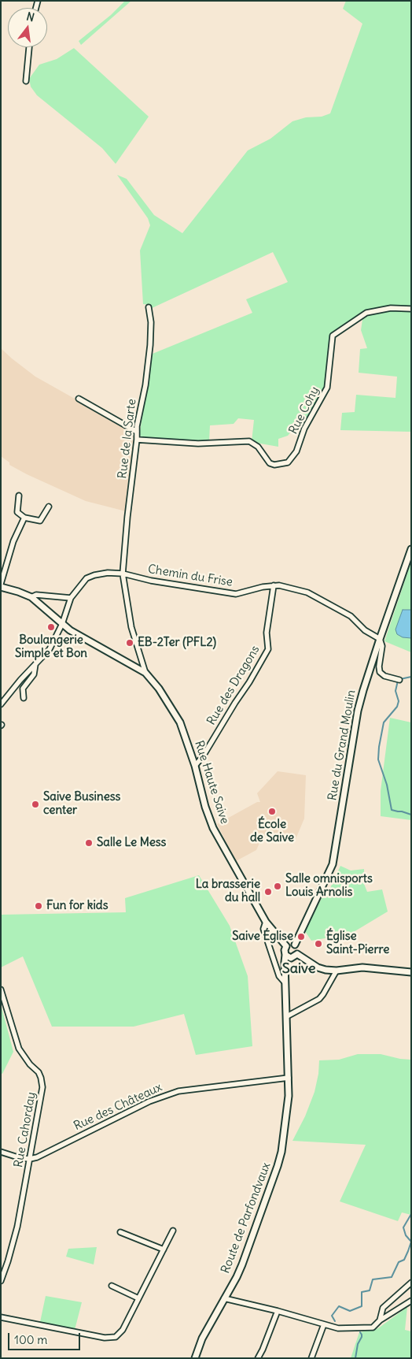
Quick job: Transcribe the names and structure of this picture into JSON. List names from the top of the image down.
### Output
{
  "streets": {
    "street": [
      "Rue Cohy",
      "Rue de la Sarte",
      "Chemin du Frise",
      "Rue des Dragons",
      "Rue du Grand Moulin",
      "Rue Haute Saive",
      "Rue des Châteaux",
      "Rue Cahorday",
      "Route de Parfondvaux"
    ]
  },
  "crossings": [
    ["Rue Cohy", "Rue de la Sarte"],
    ["Rue de la Sarte", "Chemin du Frise"],
    ["Rue de la Sarte", "Rue Haute Saive"],
    ["Chemin du Frise", "Rue des Dragons"],
    ["Chemin du Frise", "Rue du Grand Moulin"],
    ["Chemin du Frise", "Rue Haute Saive"],
    ["Rue des Dragons", "Rue Haute Saive"],
    ["Rue du Grand Moulin", "Rue Haute Saive"],
    ["Rue du Grand Moulin", "Route de Parfondvaux"],
    ["Rue Haute Saive", "Route de Parfondvaux"],
    ["Rue des Châteaux", "Rue Cahorday"],
    ["Rue des Châteaux", "Route de Parfondvaux"]
  ],
  "districts": ["Saive"],
  "places": [
    "Boulangerie Simple et Bon",
    "EB-2Ter (PFL2)",
    "Saive Business center",
    "École de Saive",
    "Salle Le Mess",
    "Salle omnisports Louis Arnolis",
    "La brasserie du hall",
    "Fun for kids",
    "Saive Église",
    "Église Saint-Pierre"
  ],
  "scale_bar": "100 m",
  "north": "top"
}
